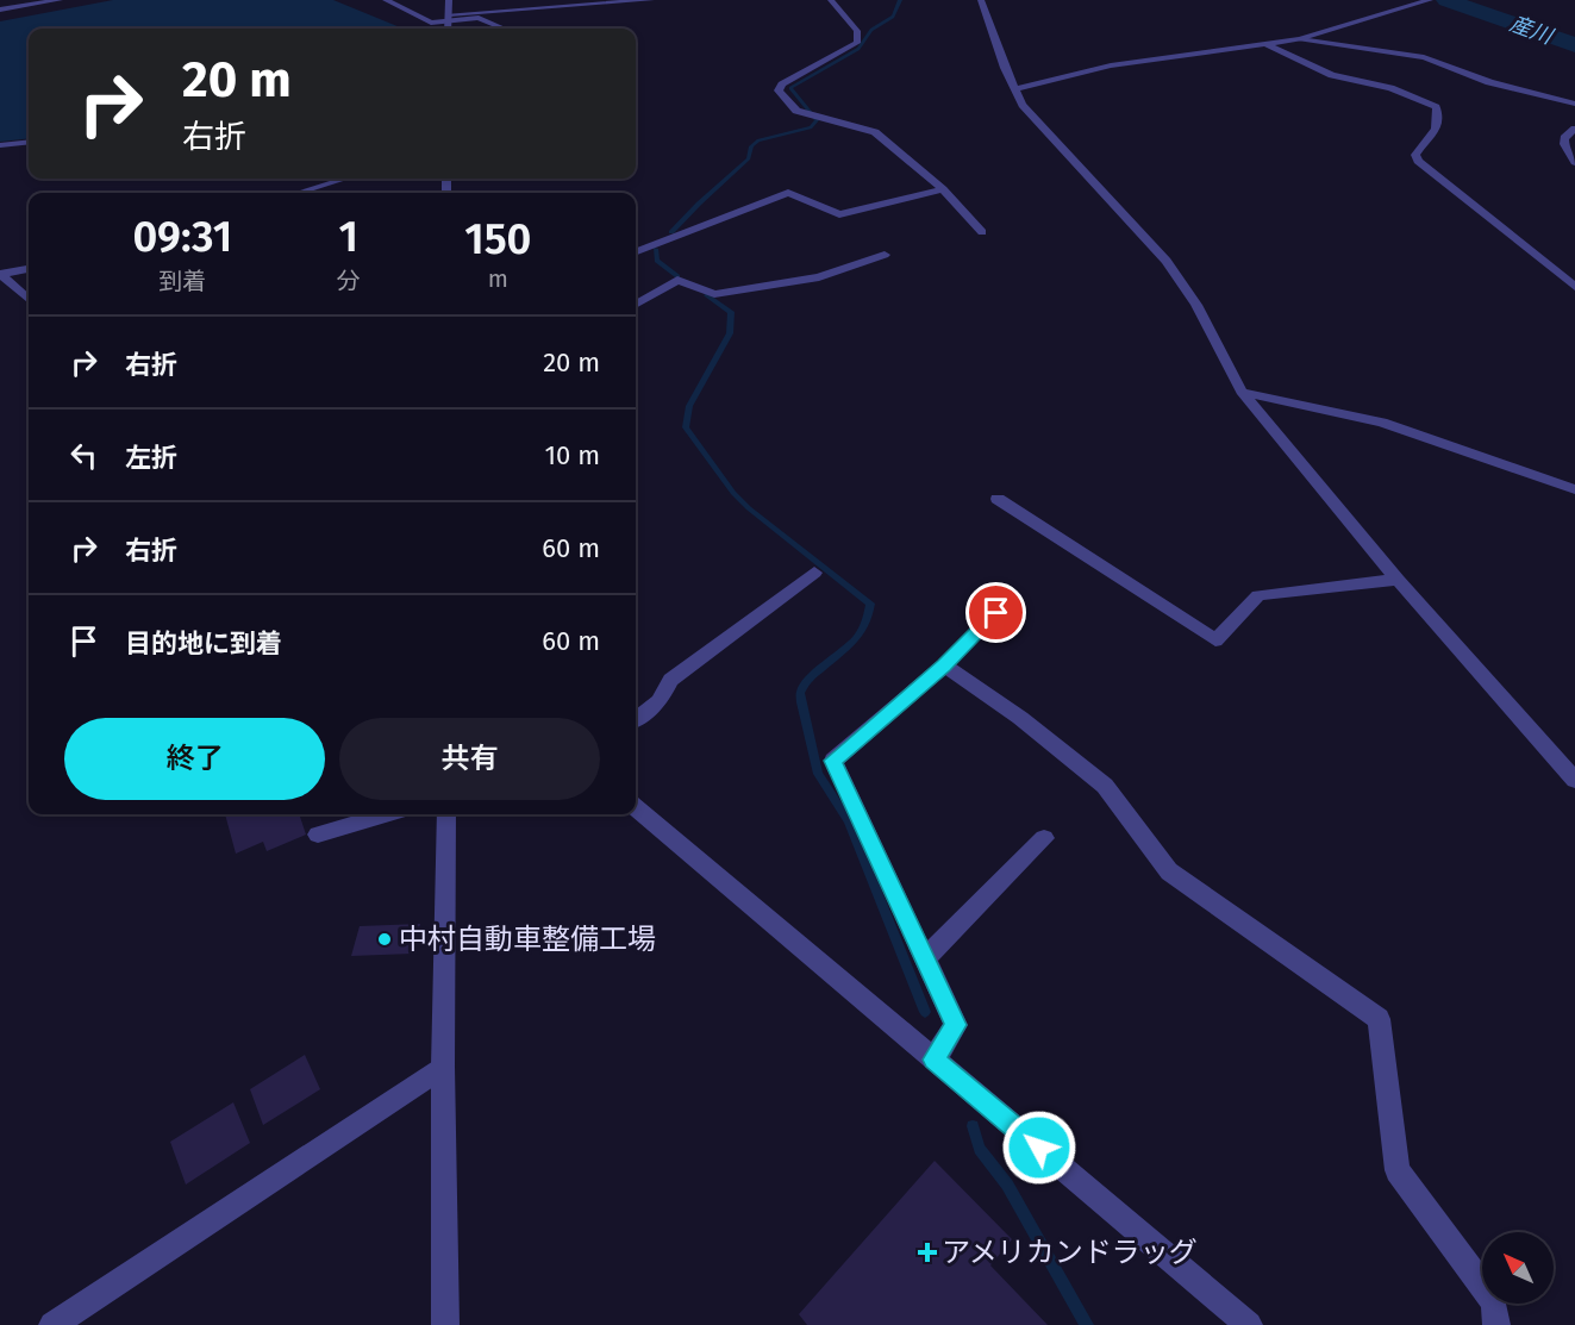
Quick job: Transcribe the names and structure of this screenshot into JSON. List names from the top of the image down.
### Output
{
  "water": ["産川"],
  "places": {
    "other": ["中村自動車整備工場"],
    "health": ["アメリカンドラッグ"]
  },
  "north": "top left",
  "page": {
    "turn": ["20 m", "右折"],
    "eta": [
      "09:31",
      "到着",
      "1",
      "分",
      "150",
      "m"
    ],
    "list": [
      {
        "name": "右折",
        "value": "20 m"
      },
      {
        "name": "左折",
        "value": "10 m"
      },
      {
        "name": "右折",
        "value": "60 m"
      },
      {
        "name": "目的地に到着",
        "value": "60 m"
      }
    ],
    "buttons": ["終了", "共有"]
  }
}
